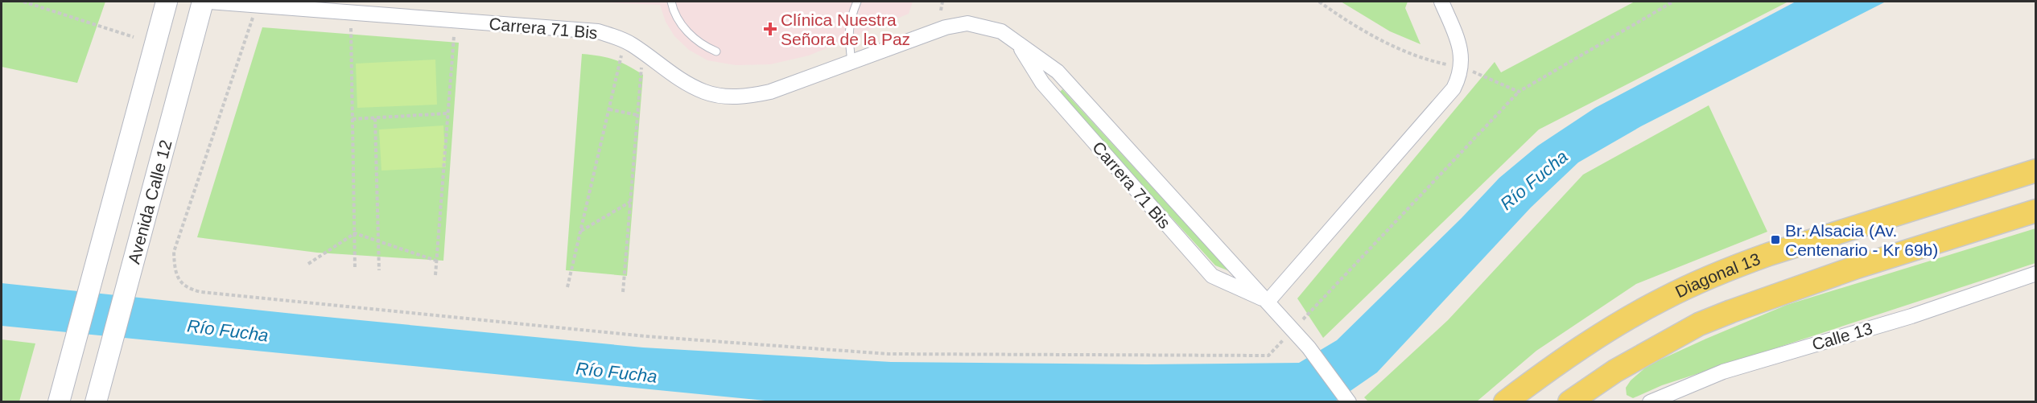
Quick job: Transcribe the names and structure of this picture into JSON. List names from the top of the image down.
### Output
{
  "streets": {
    "main road": ["Avenida Calle 12", "Diagonal 13"],
    "street": ["Carrera 71 Bis", "Calle 13"]
  },
  "water": ["Río Fucha"],
  "places": {
    "health": ["Clínica Nuestra Señora de la Paz"],
    "transit": ["Br. Alsacia (Av. Centenario - Kr 69b)"]
  }
}
